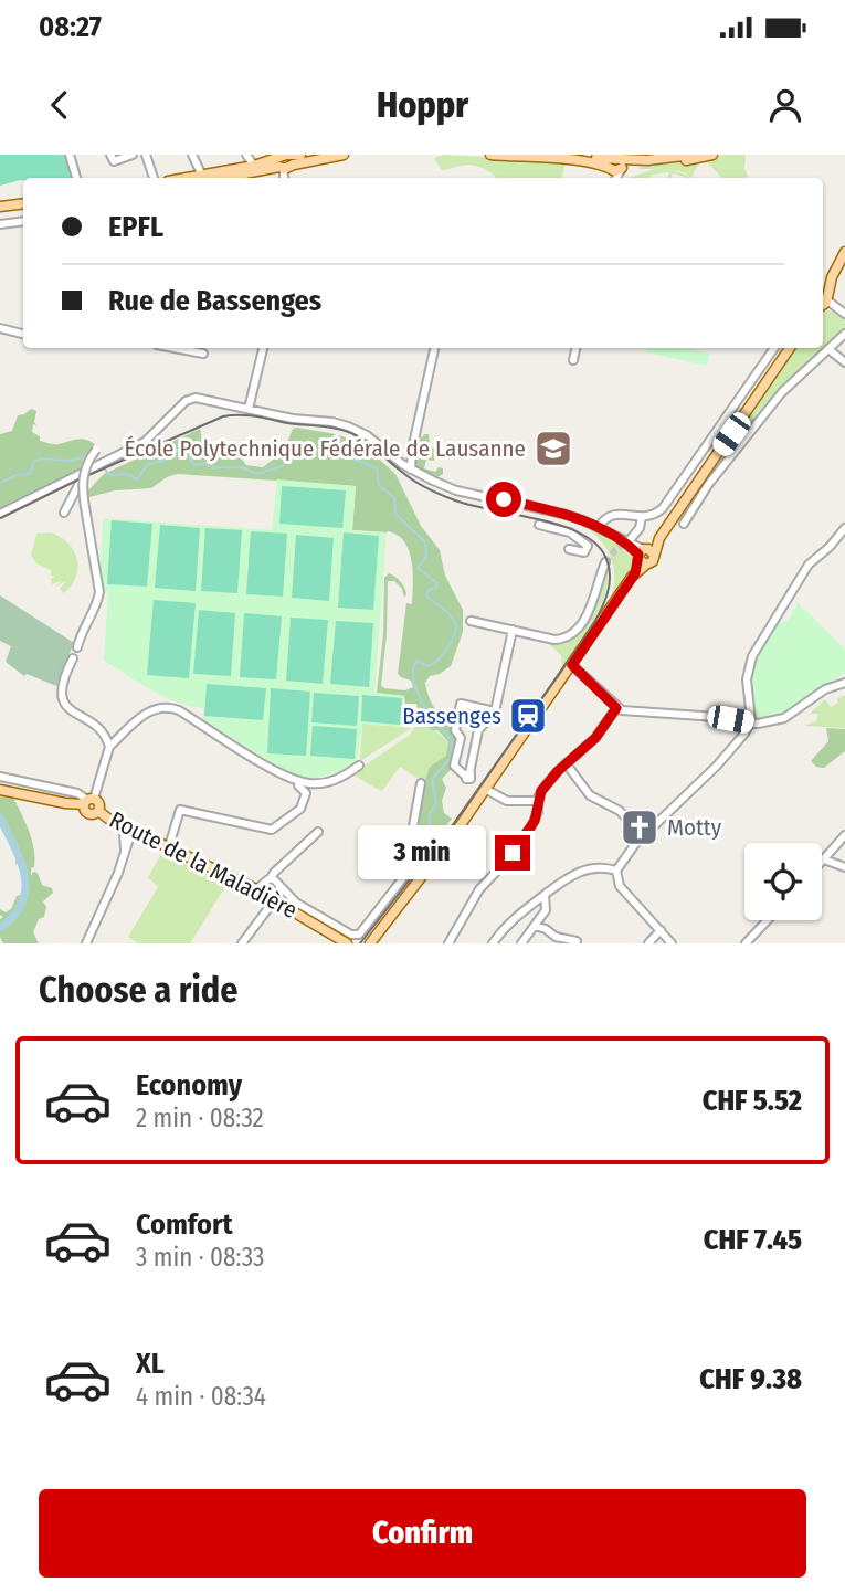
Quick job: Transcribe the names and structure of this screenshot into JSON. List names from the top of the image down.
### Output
{
  "streets": {
    "main road": ["Route de la Maladière"]
  },
  "places": {
    "school or university": ["École Polytechnique Fédérale de Lausanne"],
    "station": ["Bassenges"],
    "church": ["Motty"]
  },
  "page": {
    "status": "08:27",
    "header": "Hoppr",
    "banner": ["EPFL", "Rue de Bassenges"],
    "bubble": "3 min",
    "heading": "Choose a ride",
    "list": [
      {
        "name": "Economy",
        "note": "2 min · 08:32",
        "value": "CHF 5.52"
      },
      {
        "name": "Comfort",
        "note": "3 min · 08:33",
        "value": "CHF 7.45"
      },
      {
        "name": "XL",
        "note": "4 min · 08:34",
        "value": "CHF 9.38"
      }
    ],
    "buttons": "Confirm"
  }
}
